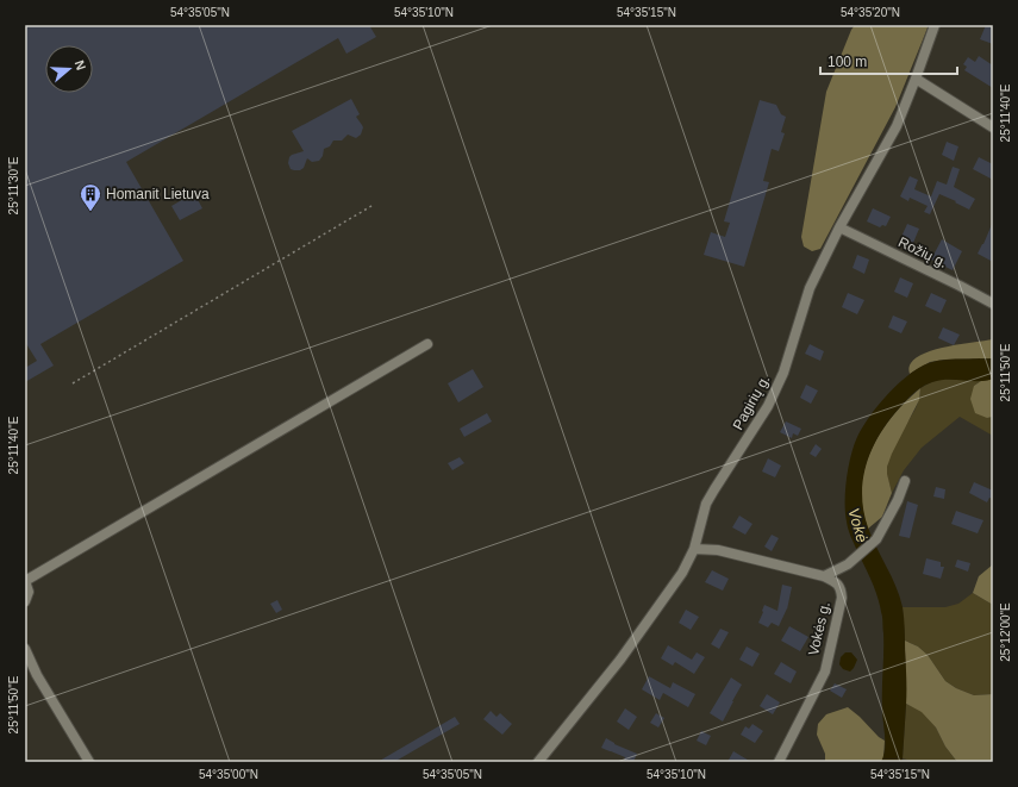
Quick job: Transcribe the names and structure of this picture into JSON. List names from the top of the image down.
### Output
{
  "streets": {
    "street": ["Rožių g.", "Pagirių g.", "Vokės g."]
  },
  "crossings": [
    ["Rožių g.", "Pagirių g."],
    ["Pagirių g.", "Vokės g."]
  ],
  "water": ["Vokė"],
  "places": {
    "building": ["Homanit Lietuva"]
  },
  "scale_bar": "100 m",
  "north": "right",
  "coordinates": [
    "54°35'05\"N",
    "54°35'10\"N",
    "54°35'15\"N",
    "54°35'20\"N",
    "25°11'40\"E",
    "25°11'30\"E",
    "25°11'50\"E",
    "25°12'00\"E",
    "54°35'00\"N"
  ]
}
